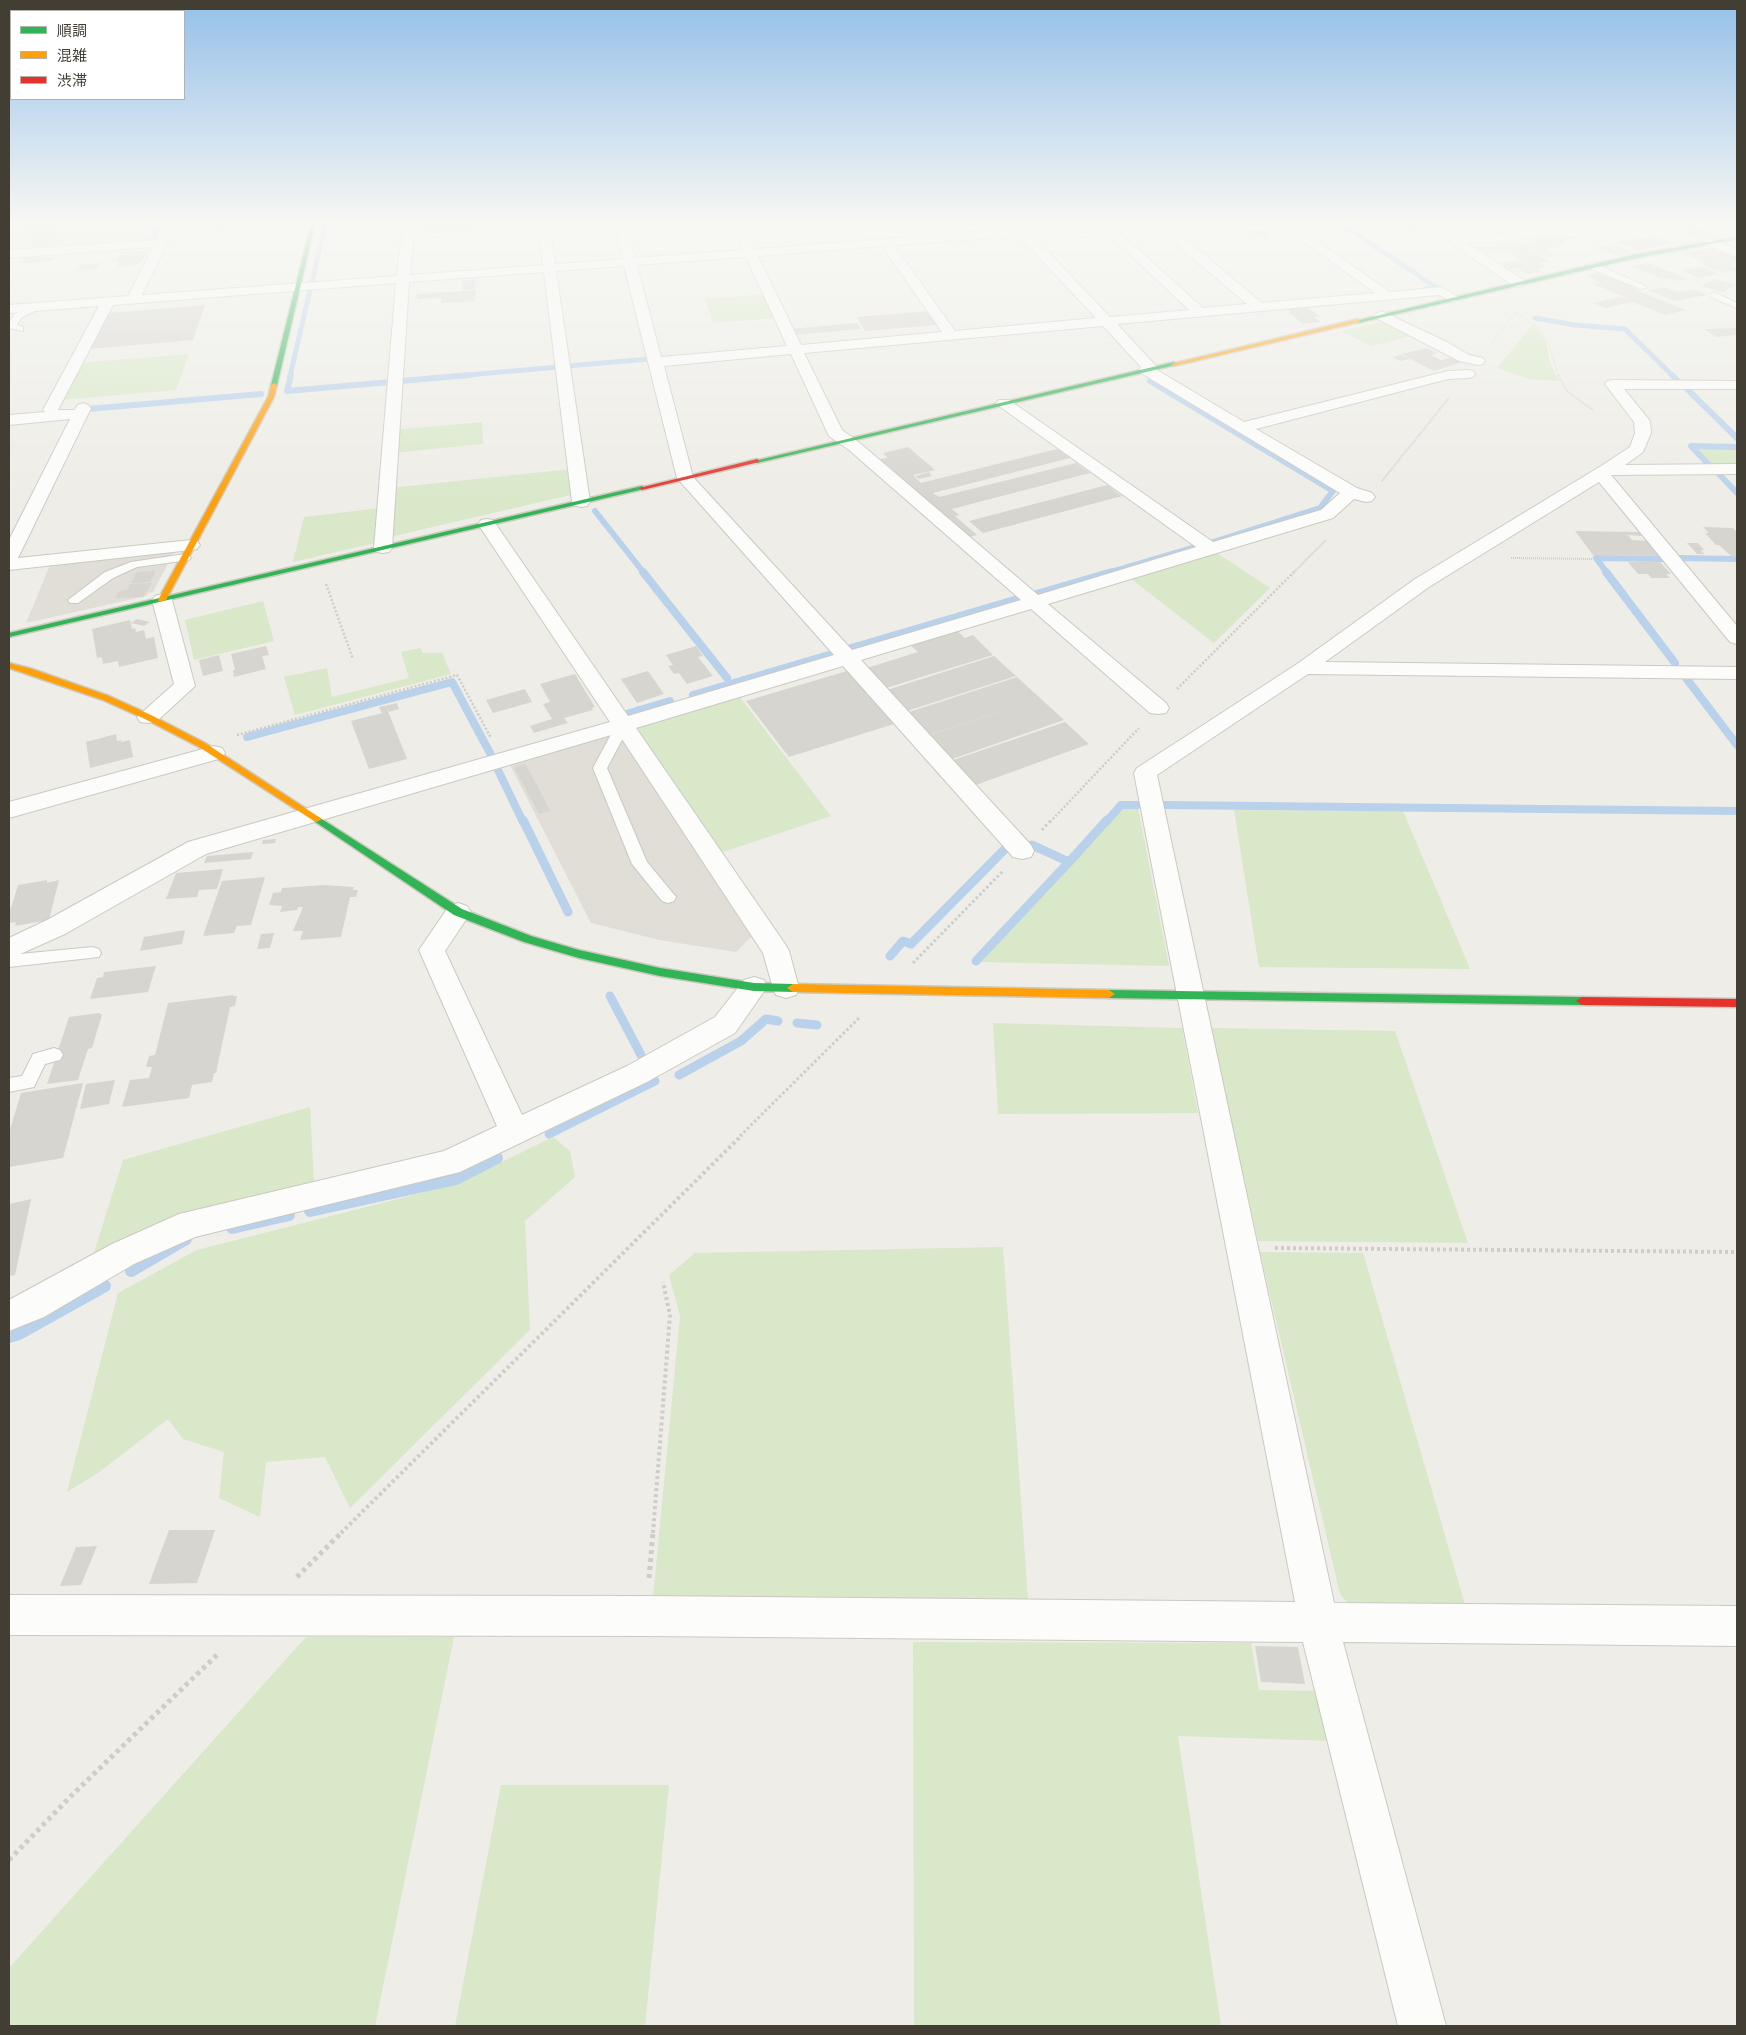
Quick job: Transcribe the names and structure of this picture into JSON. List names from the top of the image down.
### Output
{
  "legend": ["順調", "混雑", "渋滞"]
}
